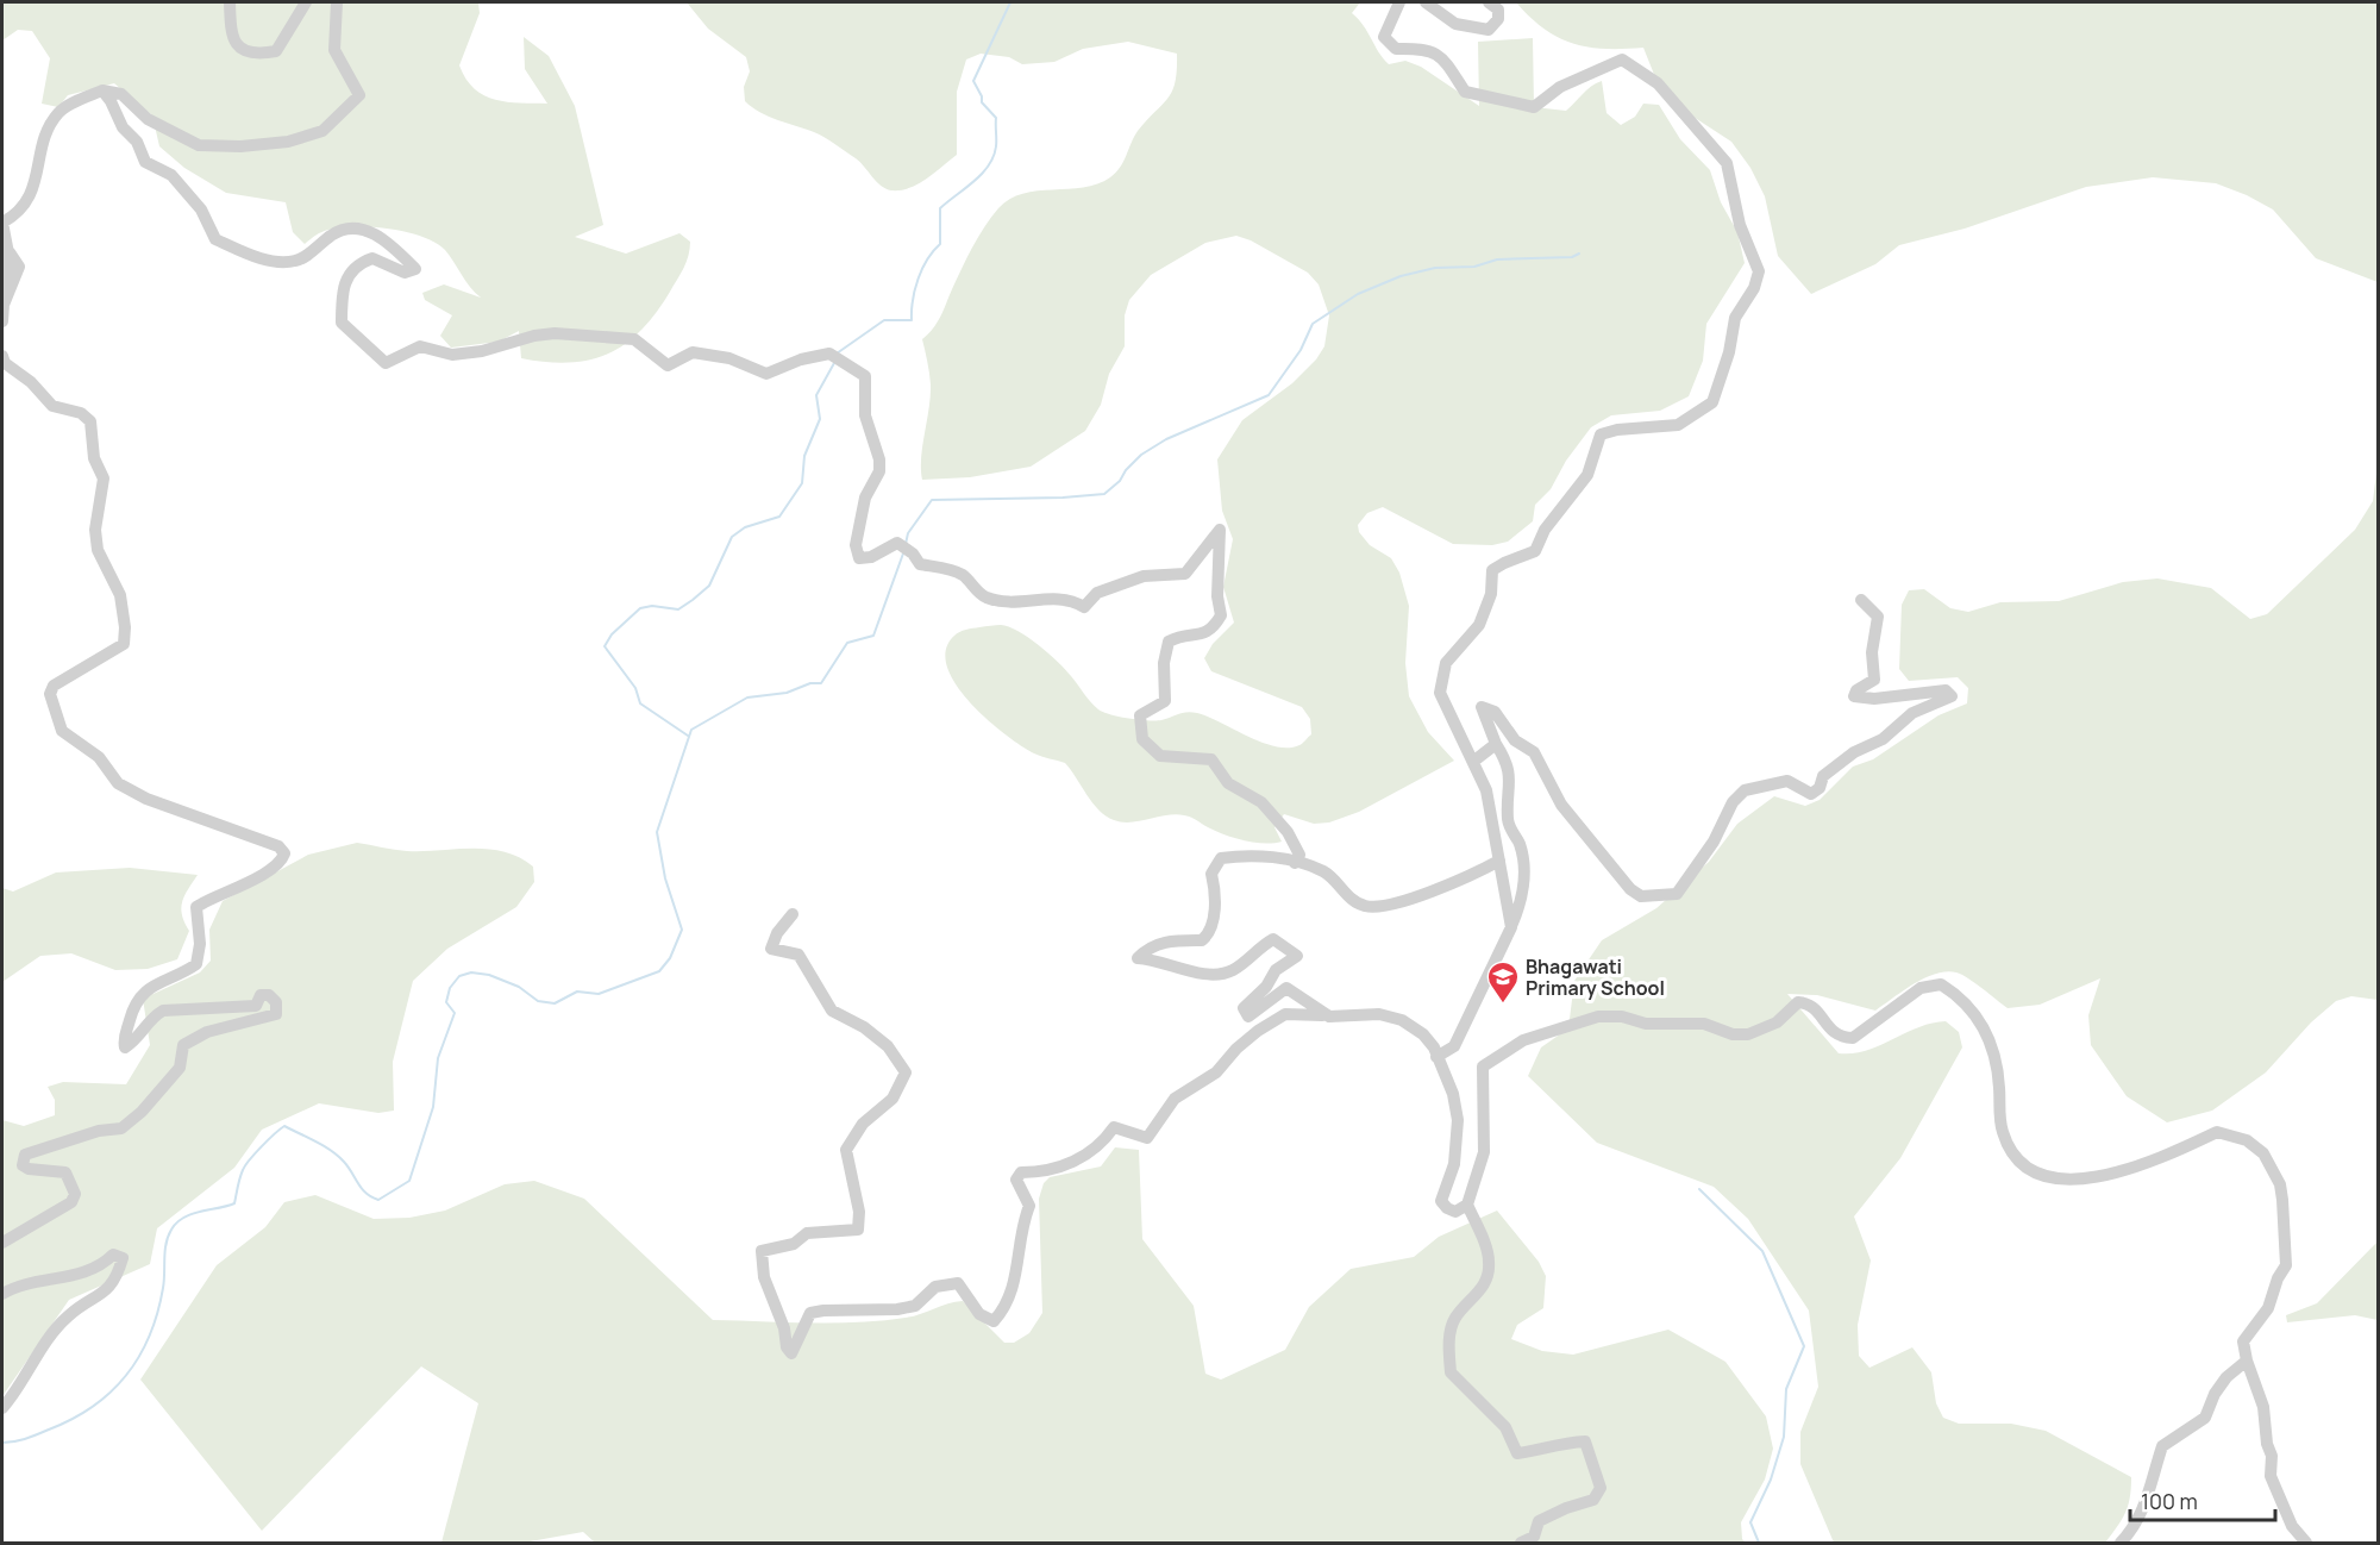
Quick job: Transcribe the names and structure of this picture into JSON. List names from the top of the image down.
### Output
{
  "places": {
    "school or university": ["Bhagawati Primary School"]
  },
  "scale_bar": "100 m"
}
